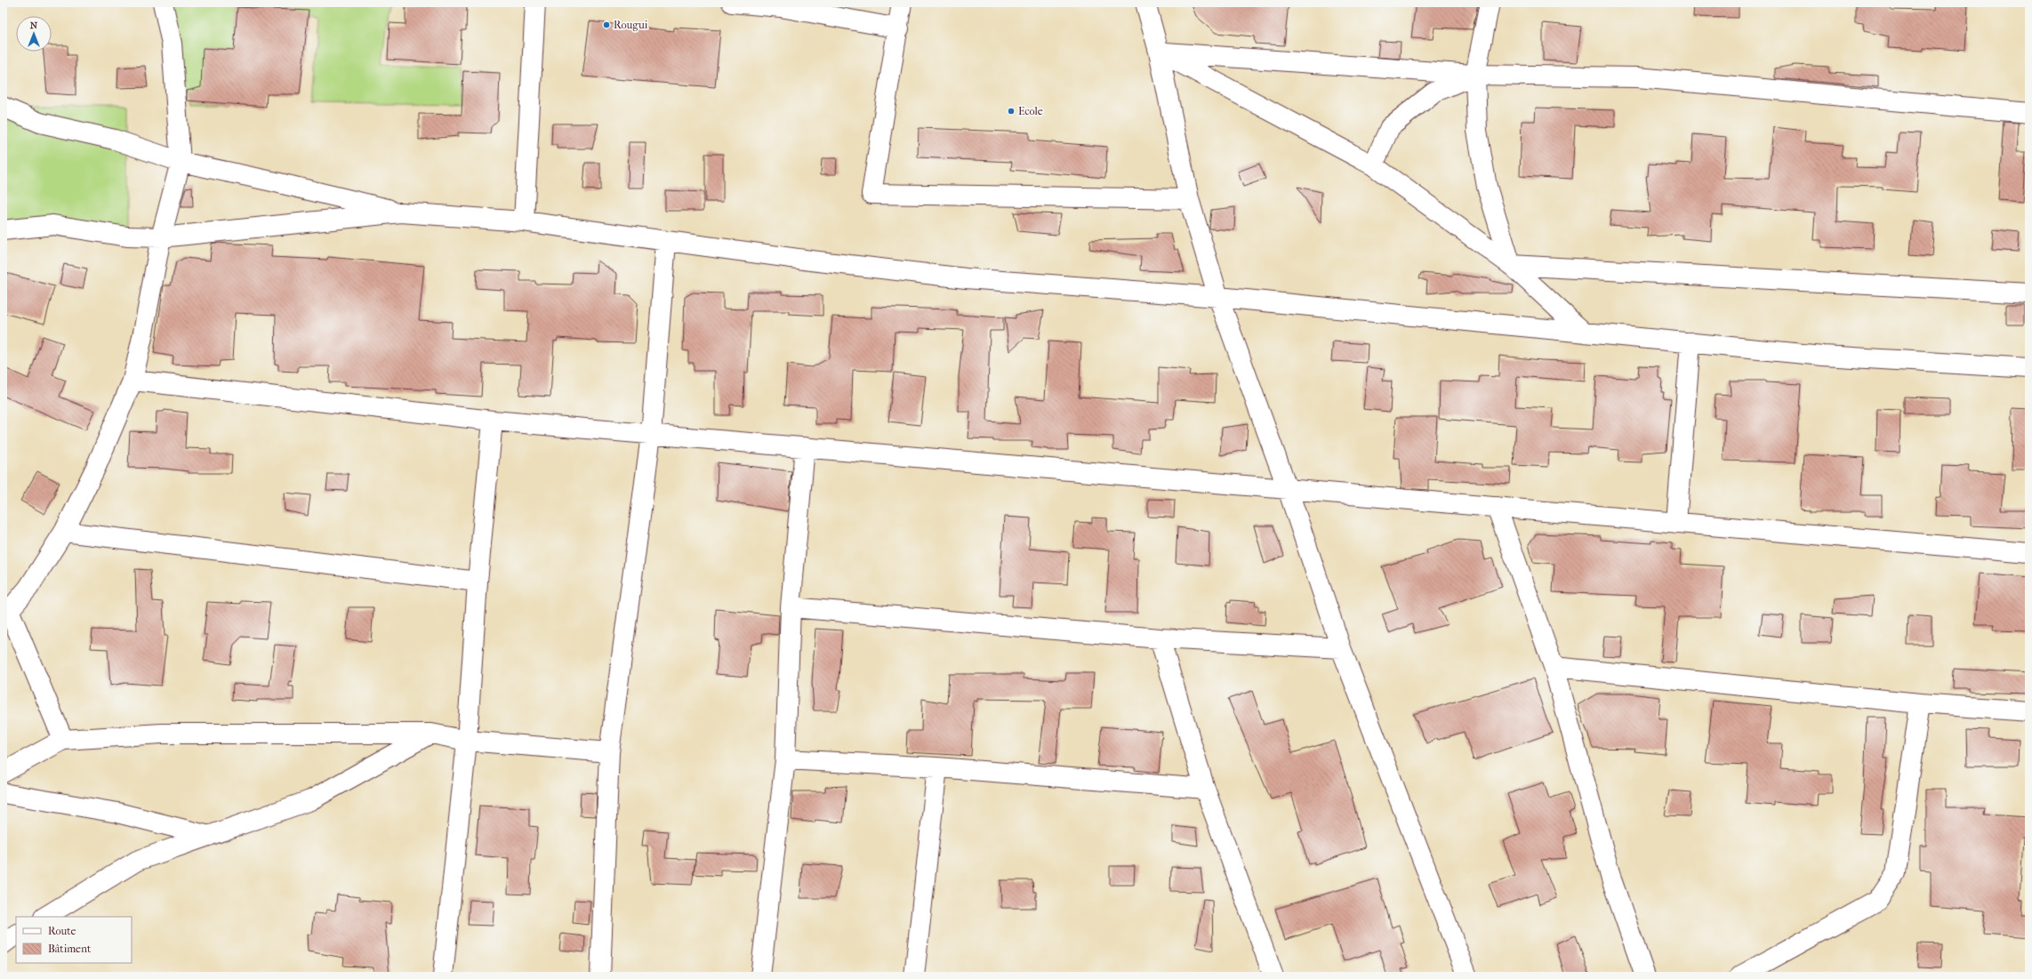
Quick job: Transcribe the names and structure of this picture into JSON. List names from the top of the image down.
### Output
{
  "places": ["Rougui", "Ecole"],
  "legend": ["Route", "Bâtiment"],
  "north": "top"
}
